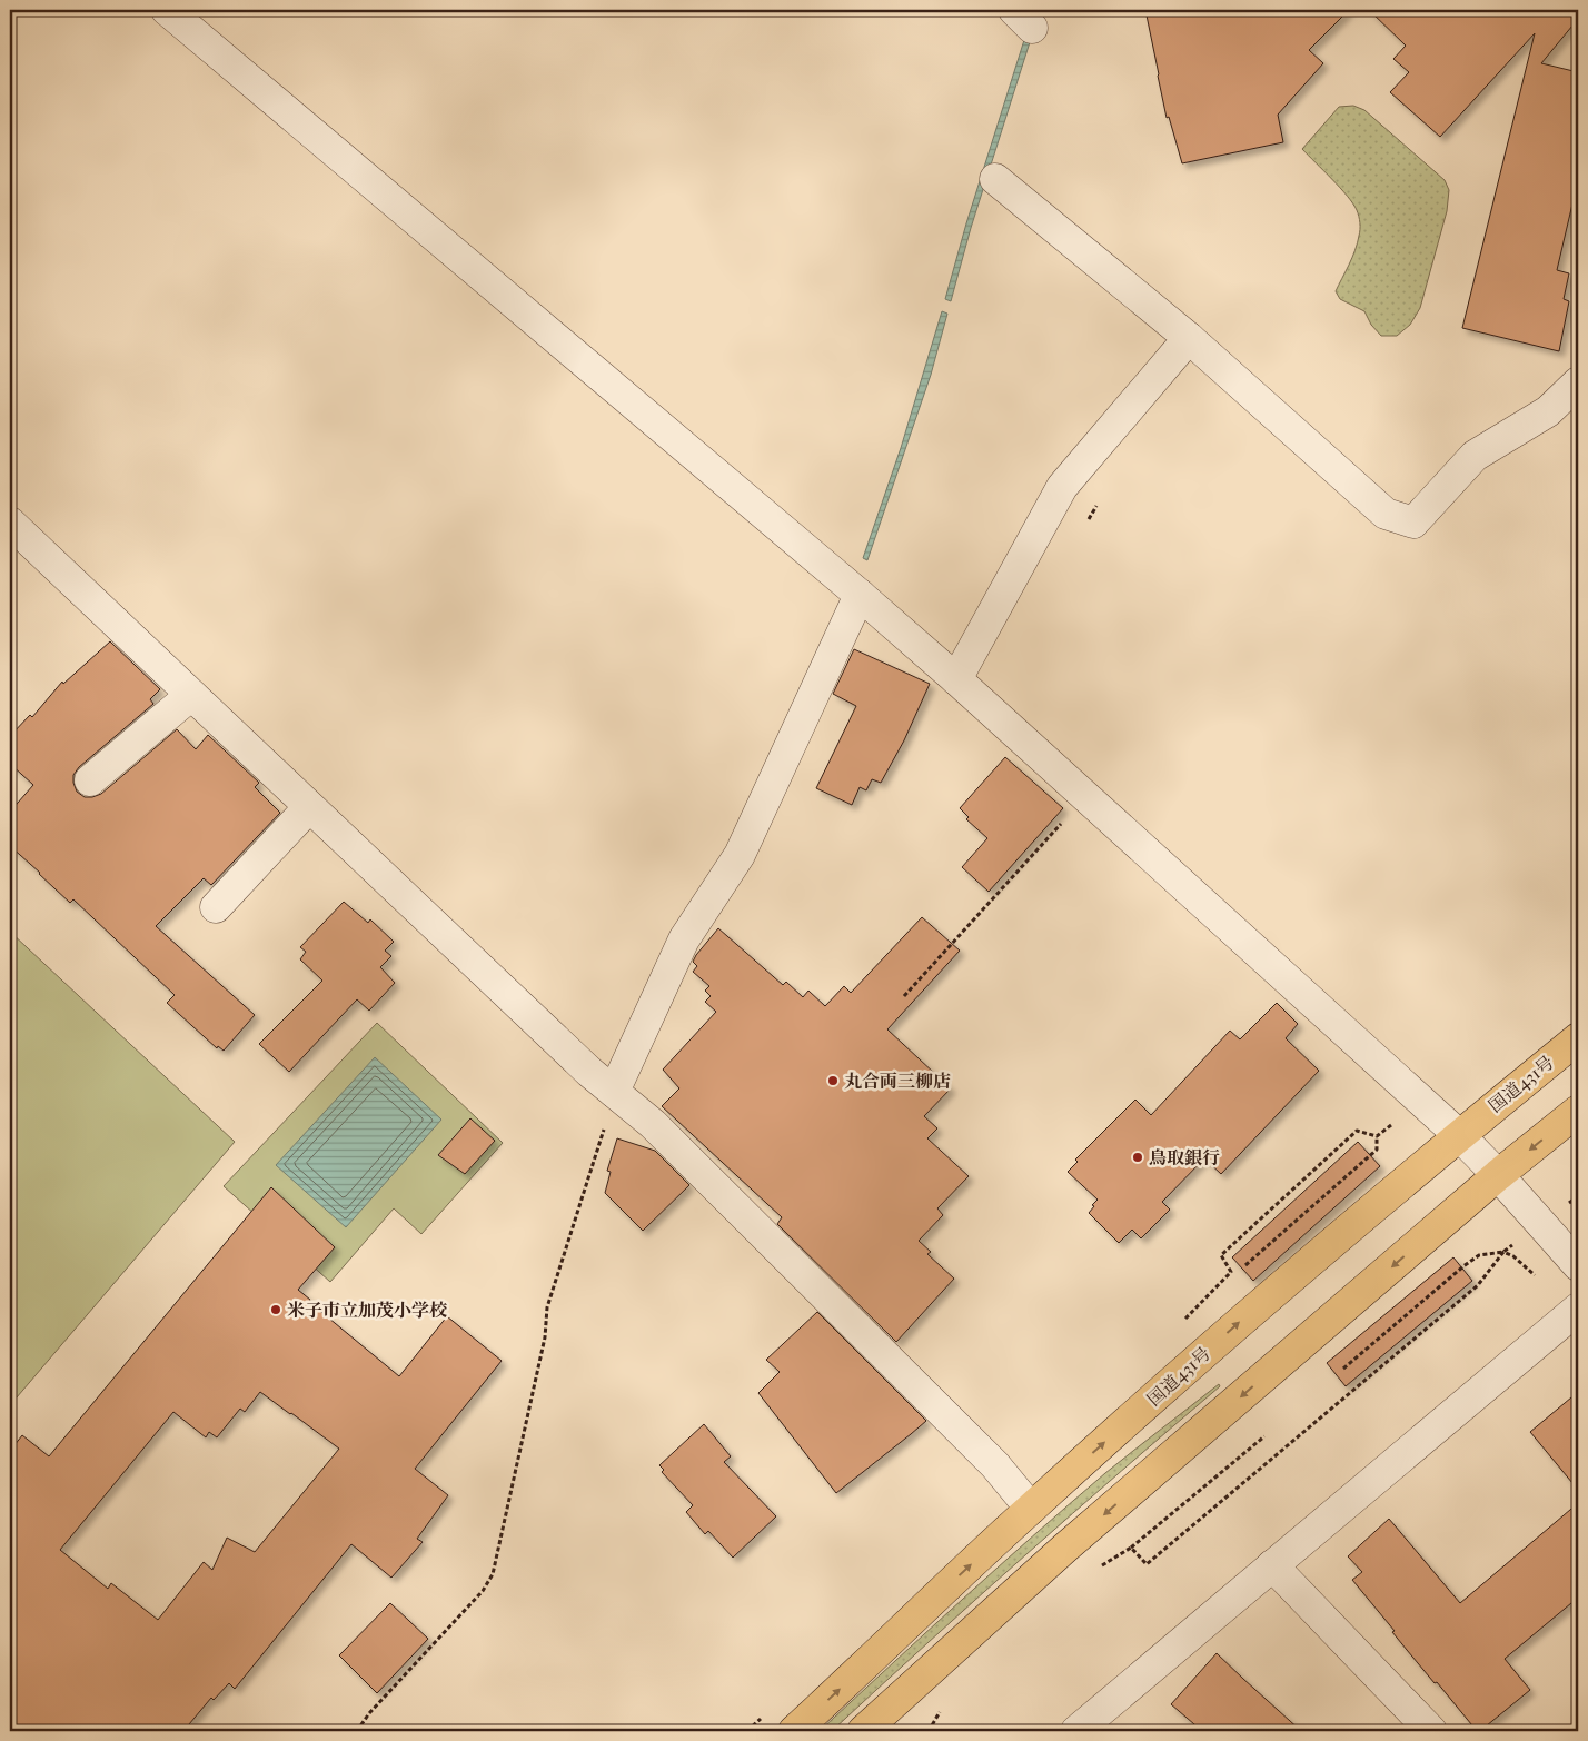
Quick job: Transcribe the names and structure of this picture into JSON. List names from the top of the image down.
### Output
{
  "streets": {
    "highway": ["国道431号"]
  },
  "places": ["丸合両三柳店", "鳥取銀行", "米子市立加茂小学校"]
}
